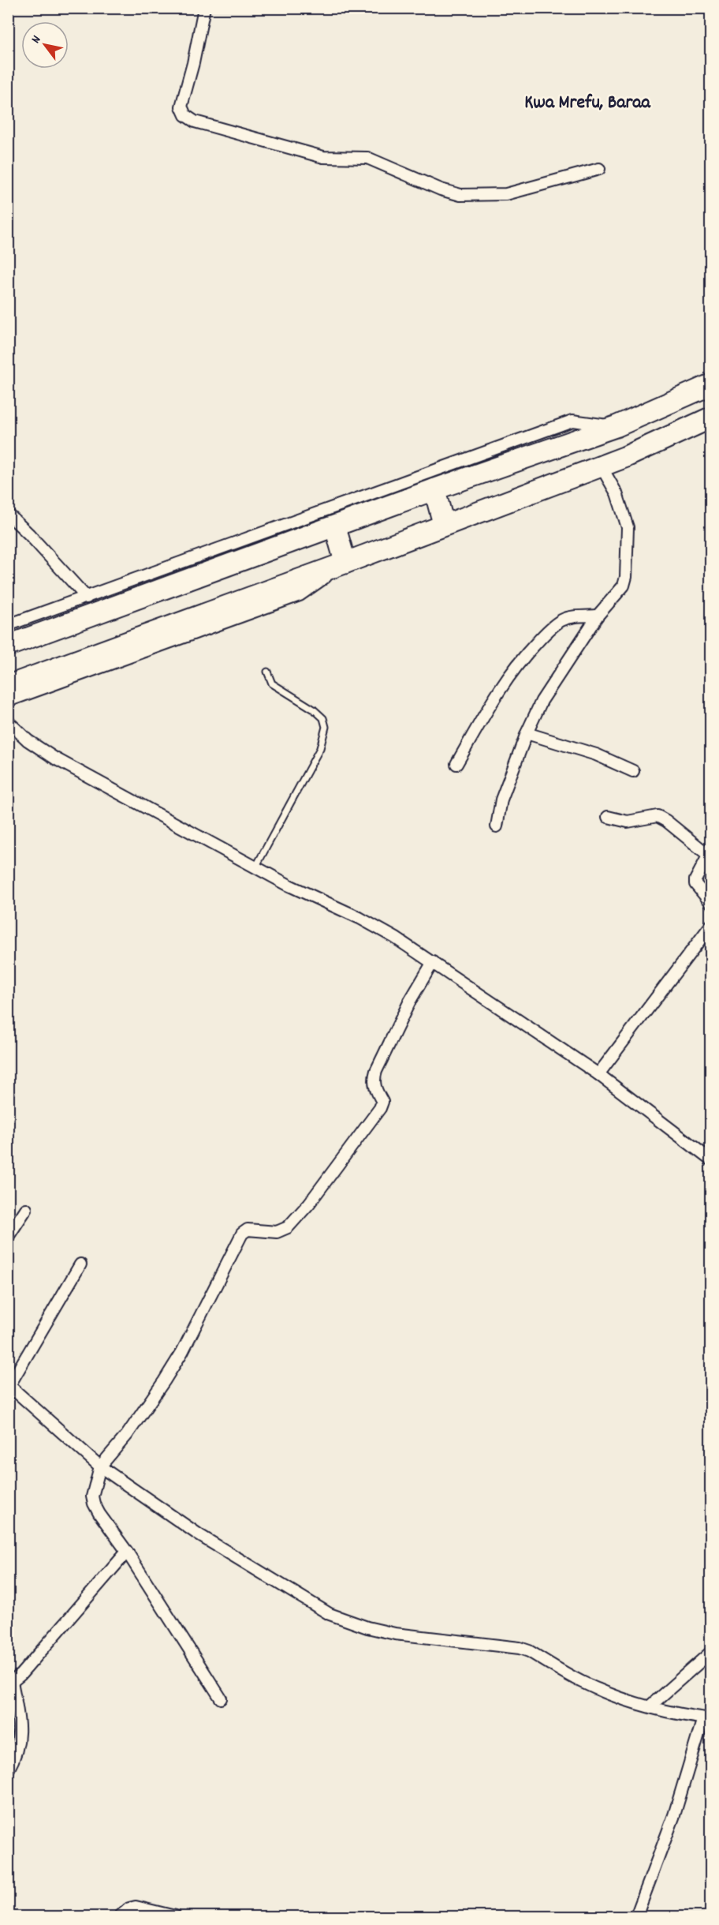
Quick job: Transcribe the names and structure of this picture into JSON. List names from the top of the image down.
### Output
{
  "districts": ["Kwa Mrefu, Baraa"],
  "north": "top left"
}
